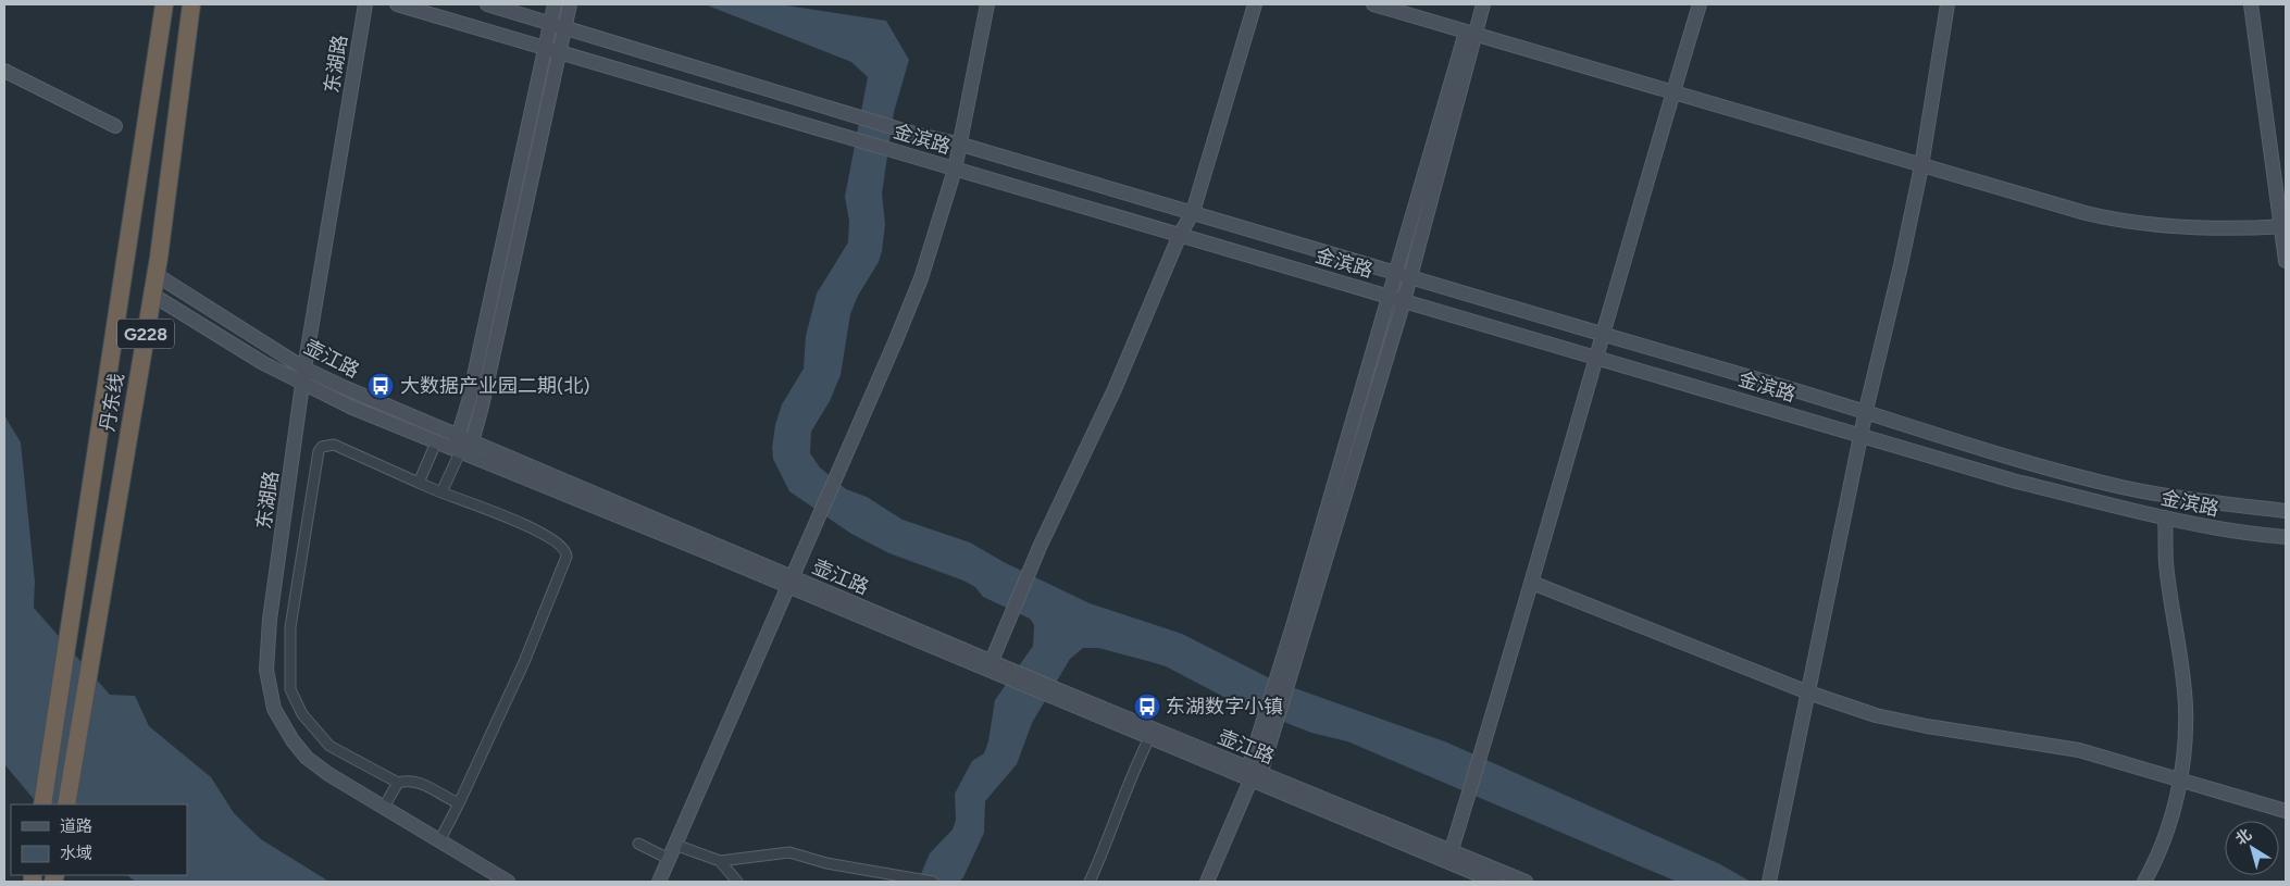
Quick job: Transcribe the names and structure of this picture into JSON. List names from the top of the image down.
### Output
{
  "streets": {
    "highway": ["G228", "丹东线"],
    "main road": ["东湖路", "金滨路", "壶江路"]
  },
  "crossings": [
    ["东湖路", "壶江路"],
    ["壶江路", "丹东线"]
  ],
  "places": {
    "bus stop": ["大数据产业园二期(北)", "东湖数字小镇"]
  },
  "legend": ["道路", "水域"],
  "north": "top left"
}
